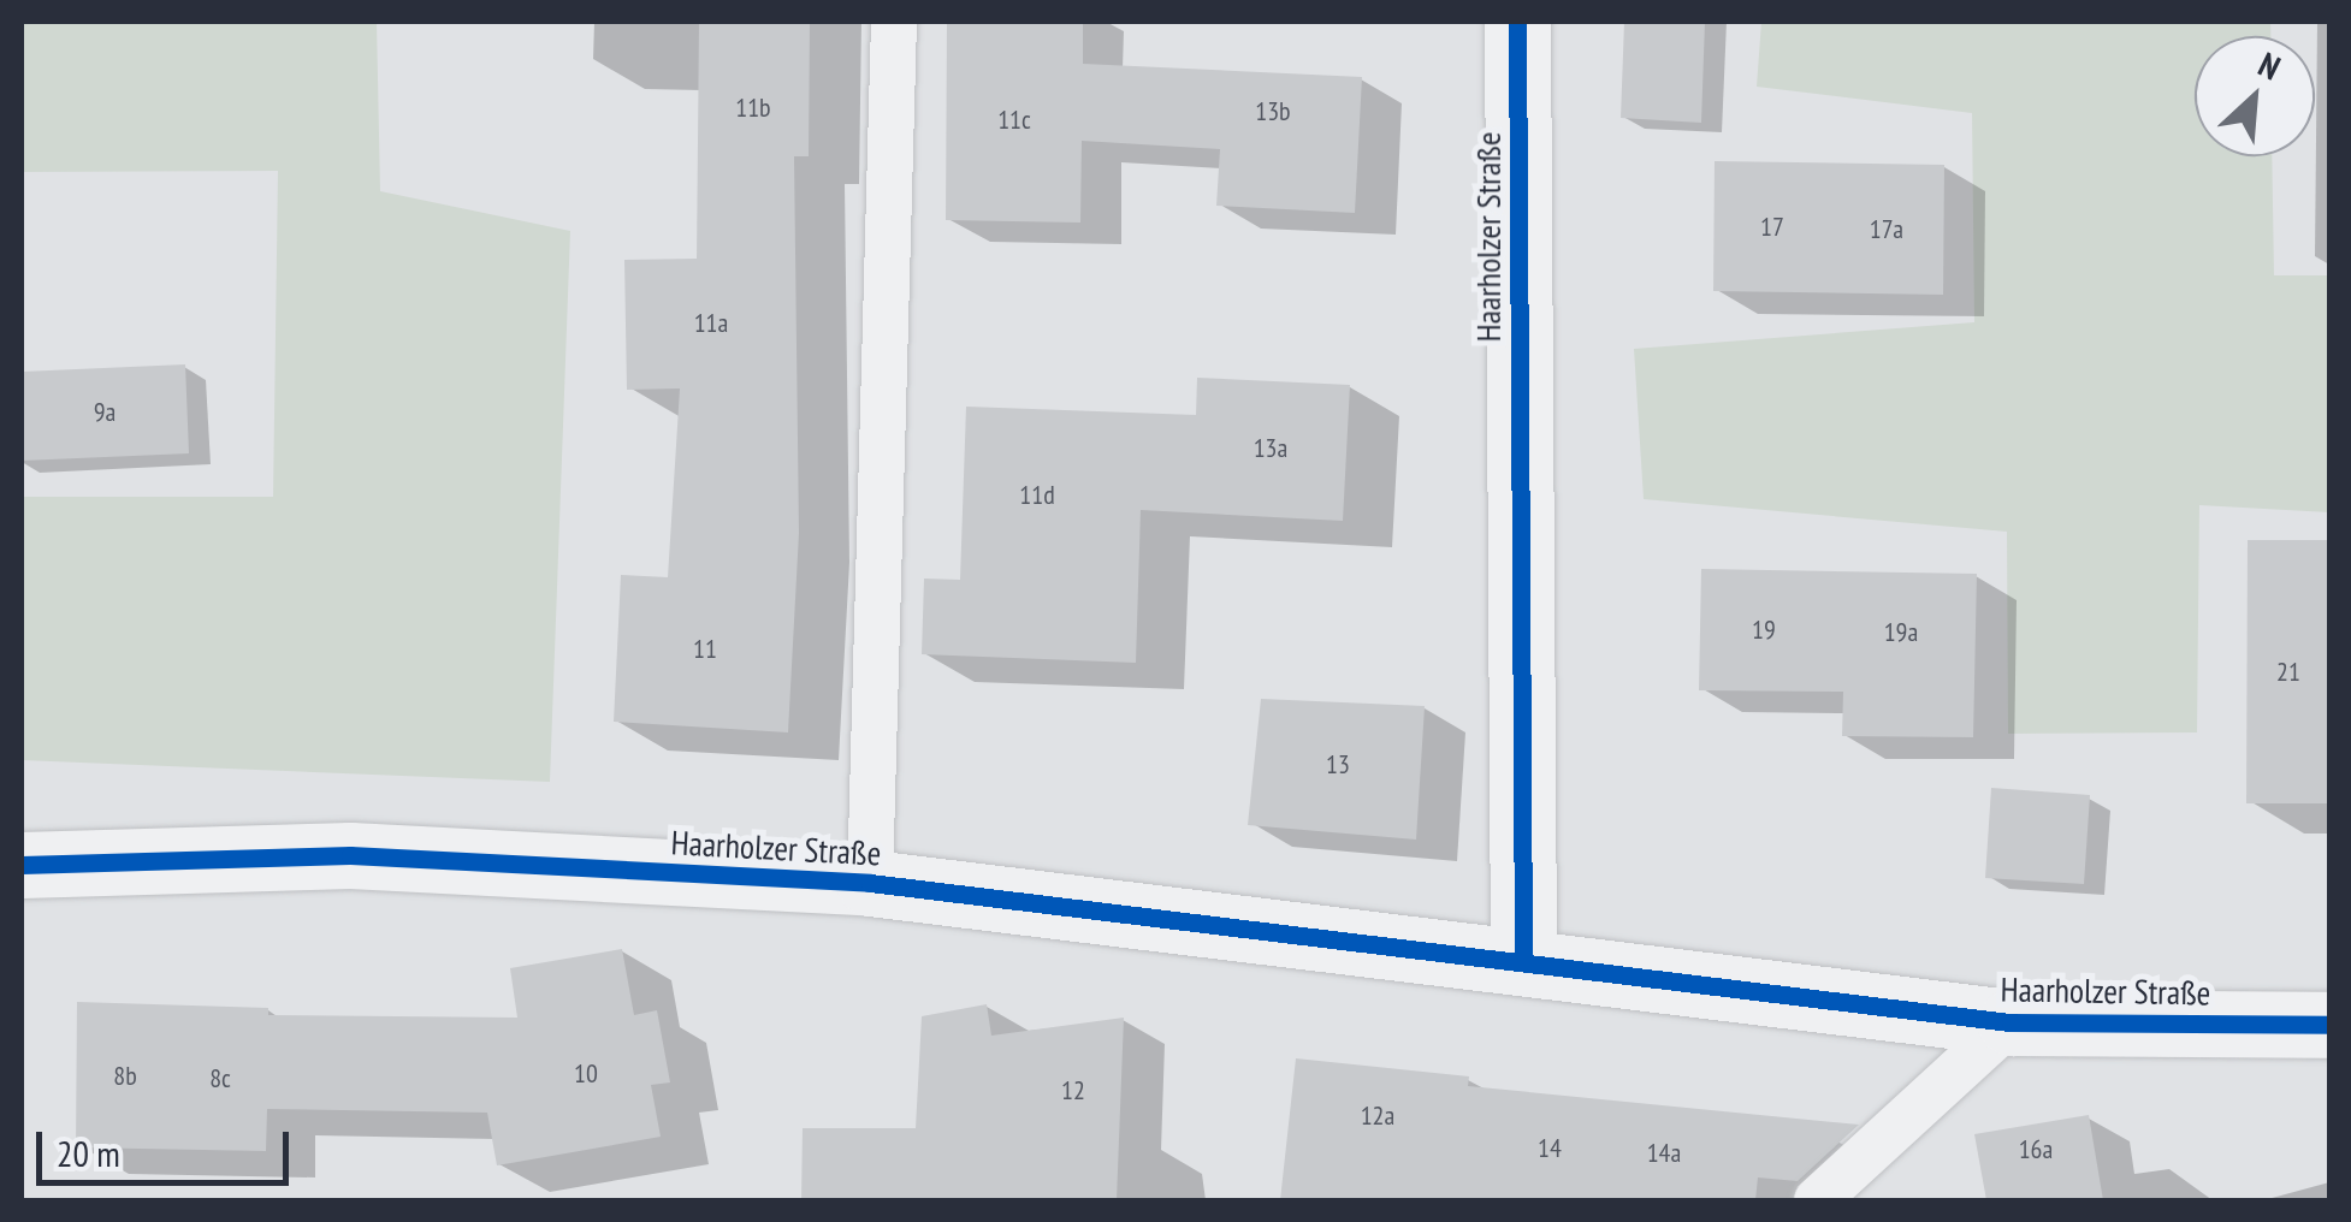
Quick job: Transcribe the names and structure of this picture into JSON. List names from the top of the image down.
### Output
{
  "streets": {
    "street": ["Haarholzer Straße"]
  },
  "house_numbers": [
    "11b",
    "13b",
    "11c",
    "17",
    "17a",
    "11a",
    "9a",
    "13a",
    "11d",
    "19",
    "19a",
    "11",
    "21",
    "13",
    "10",
    "8b",
    "8c",
    "12",
    "12a",
    "14",
    "16a",
    "14a"
  ],
  "scale_bar": "20 m",
  "north": "top right"
}
